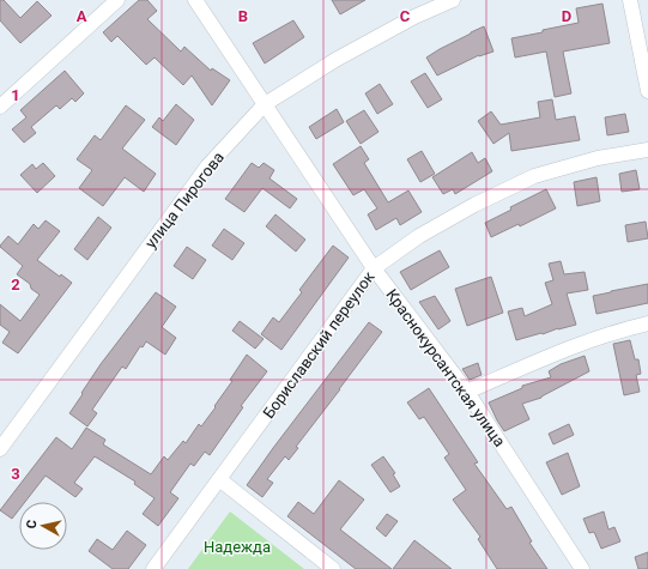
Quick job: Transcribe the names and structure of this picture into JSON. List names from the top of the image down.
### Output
{
  "streets": {
    "street": ["улица Пирогова", "Бориславский переулок", "Краснокурсантская улица"]
  },
  "crossings": [
    ["улица Пирогова", "Краснокурсантская улица"],
    ["Бориславский переулок", "Краснокурсантская улица"]
  ],
  "parks": ["Надежда"],
  "north": "left",
  "grid": {
    "columns": [
      "A",
      "B",
      "C",
      "D"
    ],
    "rows": ["1", "2", "3"]
  }
}
